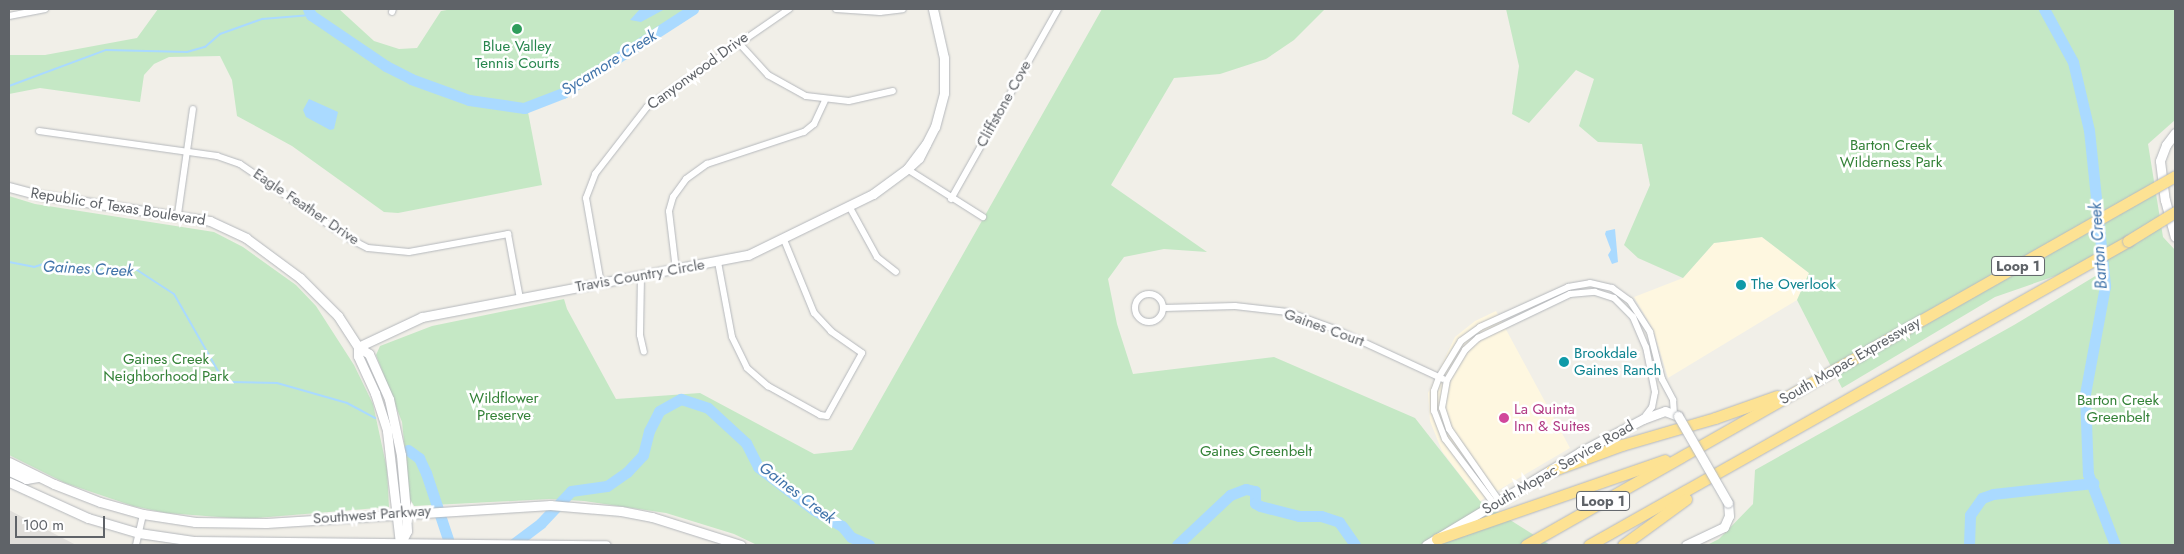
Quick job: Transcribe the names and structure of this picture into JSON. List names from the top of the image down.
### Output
{
  "streets": {
    "highway": ["Loop 1", "South Mopac Expressway"],
    "main road": [
      "Republic of Texas Boulevard",
      "Travis Country Circle",
      "South Mopac Service Road",
      "Southwest Parkway"
    ],
    "street": [
      "Canyonwood Drive",
      "Cliffstone Cove",
      "Eagle Feather Drive",
      "Gaines Court"
    ]
  },
  "crossings": [
    ["Canyonwood Drive", "Travis Country Circle"],
    ["Republic of Texas Boulevard", "Travis Country Circle"],
    ["Republic of Texas Boulevard", "Southwest Parkway"],
    ["Eagle Feather Drive", "Travis Country Circle"]
  ],
  "water": ["Sycamore Creek", "Barton Creek", "Gaines Creek"],
  "parks": [
    "Barton Creek Wilderness Park",
    "Gaines Creek Neighborhood Park",
    "Wildflower Preserve",
    "Barton Creek Greenbelt",
    "Gaines Greenbelt"
  ],
  "places": [
    "Blue Valley Tennis Courts",
    "The Overlook",
    "Brookdale Gaines Ranch",
    "La Quinta Inn & Suites"
  ],
  "scale_bar": "100 m"
}
